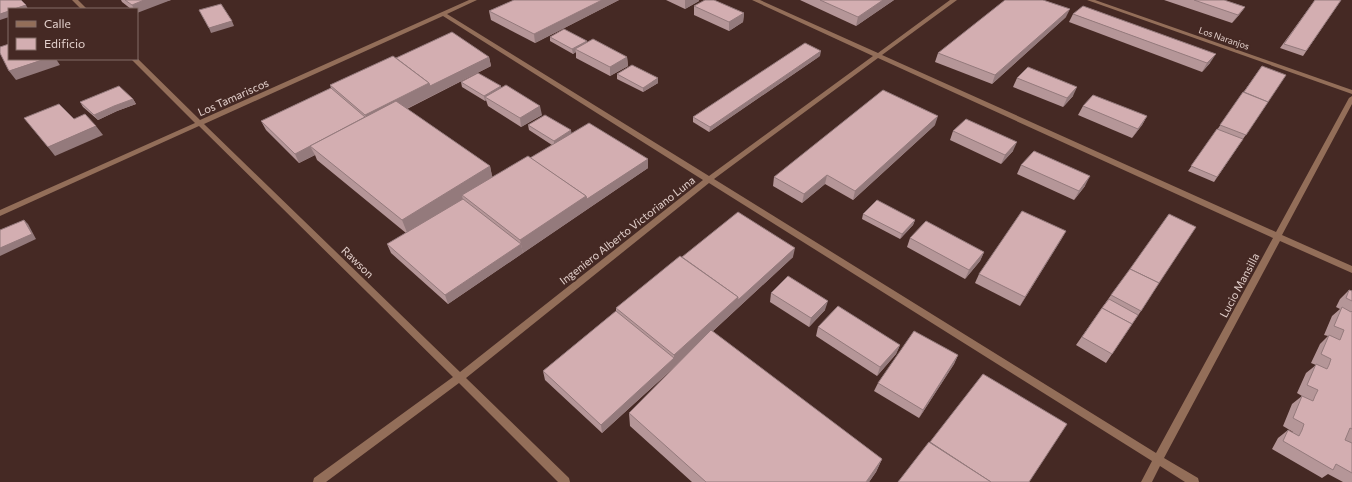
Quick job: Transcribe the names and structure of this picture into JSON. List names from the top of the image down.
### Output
{
  "streets": {
    "street": [
      "Los Naranjos",
      "Los Tamariscos",
      "Ingeniero Alberto Victoriano Luna",
      "Rawson",
      "Lucio Mansilla"
    ]
  },
  "crossings": [
    ["Los Tamariscos", "Rawson"],
    ["Ingeniero Alberto Victoriano Luna", "Rawson"]
  ],
  "legend": ["Calle", "Edificio"]
}
